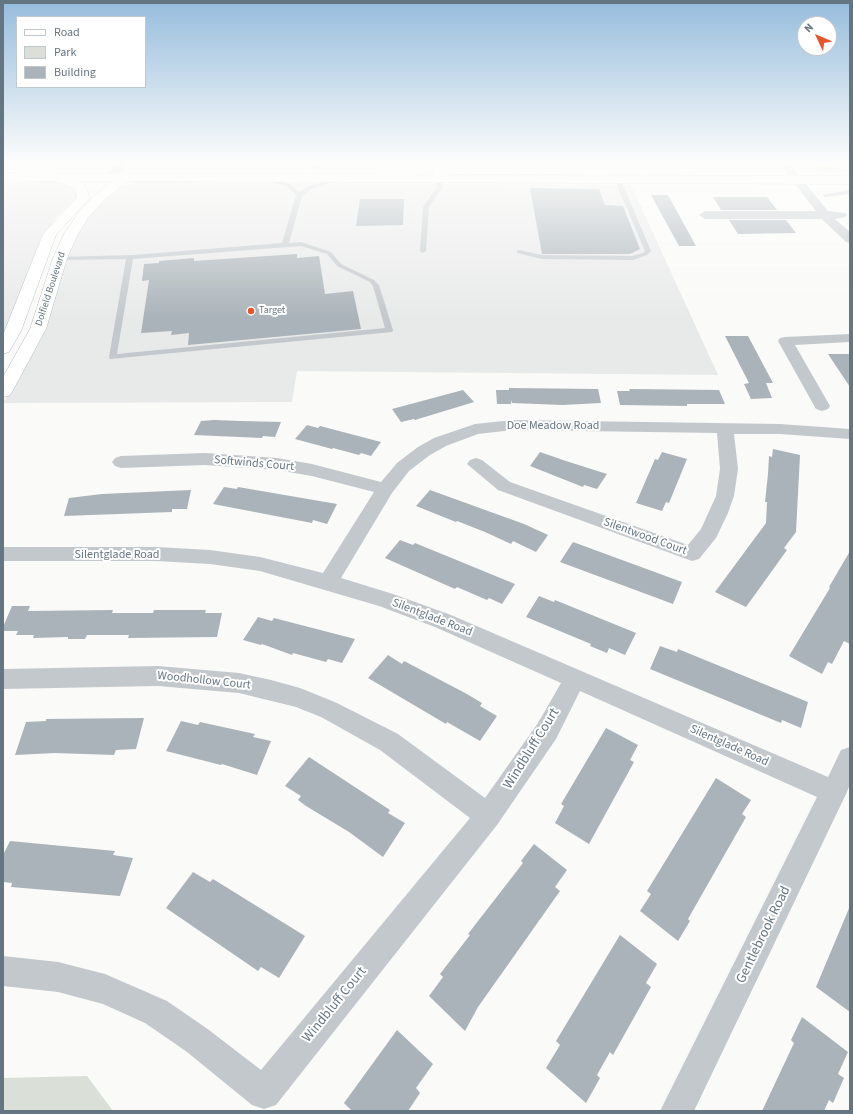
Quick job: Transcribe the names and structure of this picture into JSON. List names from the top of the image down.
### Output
{
  "streets": {
    "main road": ["Dolfield Boulevard"],
    "street": [
      "Doe Meadow Road",
      "Softwinds Court",
      "Silentwood Court",
      "Silentglade Road",
      "Woodhollow Court",
      "Windbluff Court",
      "Gentlebrook Road"
    ]
  },
  "crossings": [
    ["Doe Meadow Road", "Softwinds Court"],
    ["Doe Meadow Road", "Silentwood Court"],
    ["Doe Meadow Road", "Silentglade Road"],
    ["Silentglade Road", "Windbluff Court"],
    ["Silentglade Road", "Gentlebrook Road"],
    ["Woodhollow Court", "Windbluff Court"]
  ],
  "places": ["Target"],
  "legend": ["Road", "Park", "Building"],
  "north": "top left"
}
